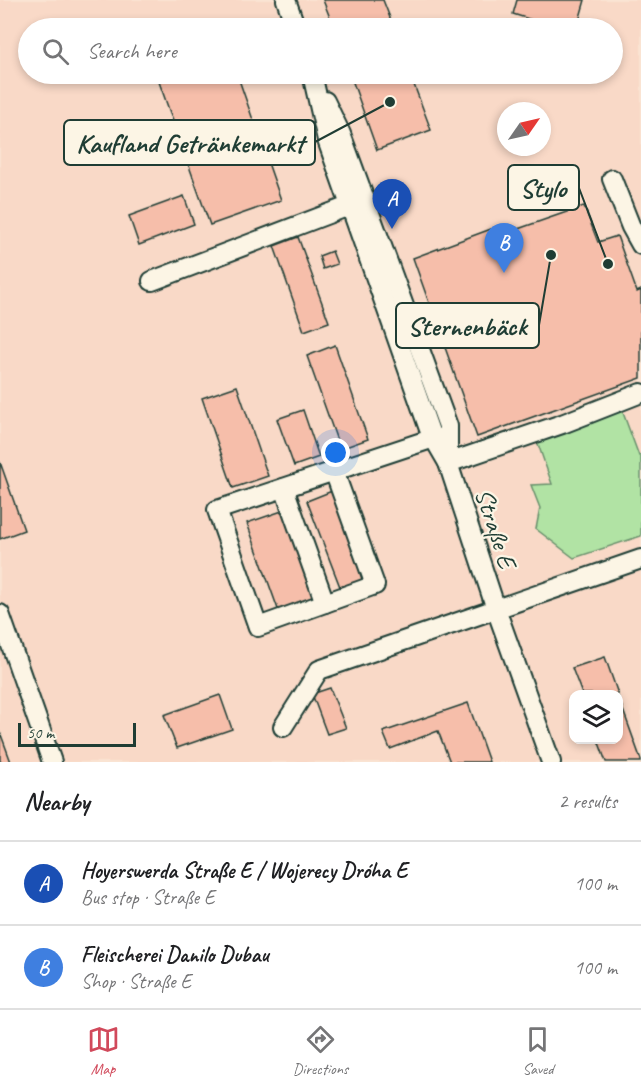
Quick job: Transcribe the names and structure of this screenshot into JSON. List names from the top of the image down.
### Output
{
  "streets": {
    "street": ["Straße E"]
  },
  "places": ["Kaufland Getränkemarkt", "Sternenbäck", "Stylo"],
  "scale_bar": "50 m",
  "north": "top right",
  "page": {
    "search": "Search here",
    "pins": ["A", "B"],
    "scale": "50 m",
    "heading": ["Nearby", "2 results"],
    "list": [
      {
        "mark": "A",
        "name": "Hoyerswerda Straße E / Wojerecy Dróha E",
        "note": "Bus stop · Straße E",
        "value": "100 m"
      },
      {
        "mark": "B",
        "name": "Fleischerei Danilo Dubau",
        "note": "Shop · Straße E",
        "value": "100 m"
      }
    ],
    "nav": ["Map", "Directions", "Saved"]
  }
}
